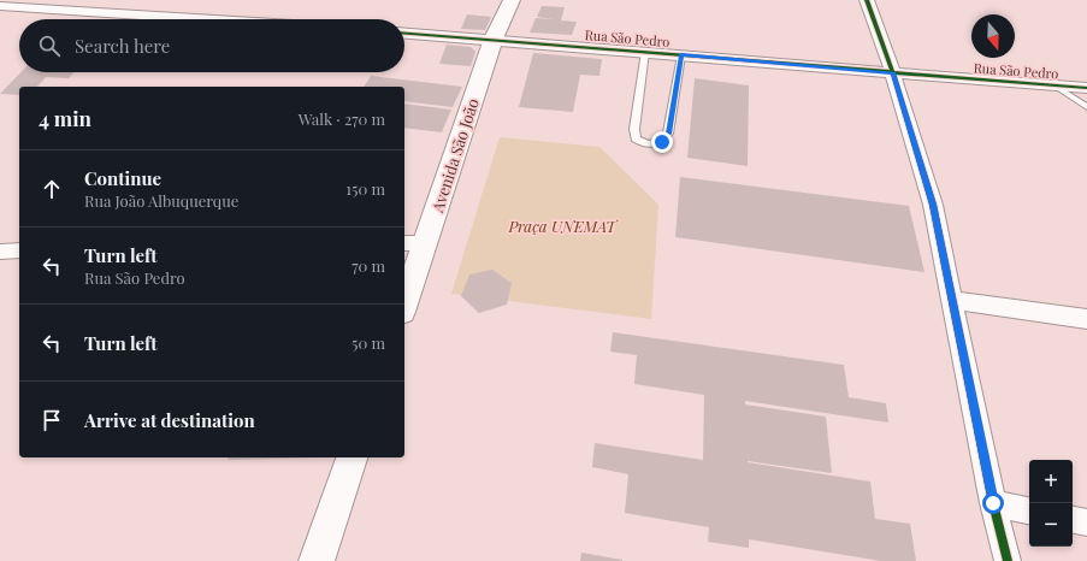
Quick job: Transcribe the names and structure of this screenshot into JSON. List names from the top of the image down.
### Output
{
  "streets": {
    "main road": ["Avenida São João"],
    "street": ["Rua São Pedro"]
  },
  "crossings": [
    ["Rua São Pedro", "Avenida São João"]
  ],
  "parks": ["Praça UNEMAT"],
  "north": "bottom",
  "page": {
    "search": "Search here",
    "heading": ["4 min", "Walk · 270 m"],
    "list": [
      ["Continue", "Rua João Albuquerque", "150 m"],
      ["Turn left", "Rua São Pedro", "70 m"],
      ["Turn left", "50 m"],
      "Arrive at destination"
    ],
    "map_buttons": ["+", "−"]
  }
}
